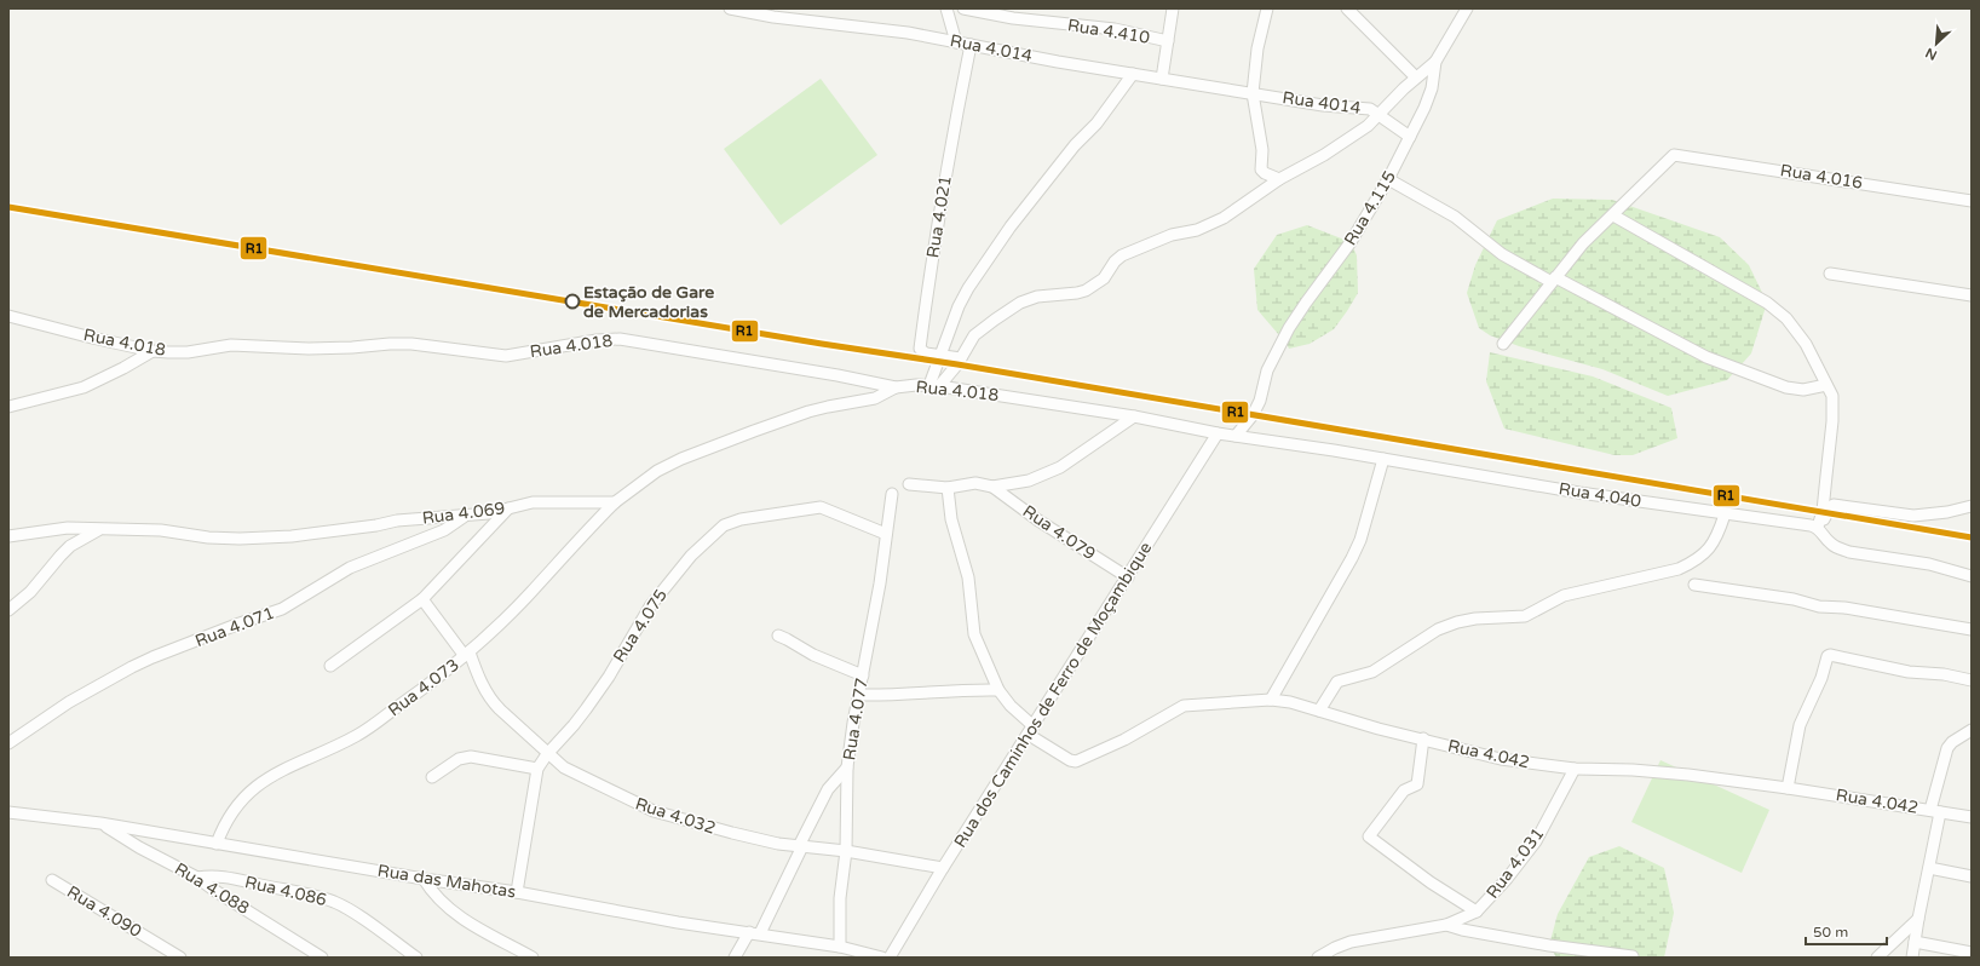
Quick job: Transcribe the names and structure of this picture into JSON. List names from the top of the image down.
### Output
{
  "streets": {
    "street": [
      "Rua 4.410",
      "Rua 4.014",
      "Rua 4014",
      "Rua 4.016",
      "Rua 4.115",
      "Rua 4.021",
      "Rua 4.018",
      "Rua 4.040",
      "Rua 4.069",
      "Rua 4.079",
      "Rua 4.075",
      "Rua 4.071",
      "Rua 4.073",
      "Rua dos Caminhos de Ferro de Moçambique",
      "Rua 4.077",
      "Rua 4.042",
      "Rua 4.032",
      "Rua 4.031",
      "Rua das Mahotas",
      "Rua 4.088",
      "Rua 4.086",
      "Rua 4.090"
    ]
  },
  "crossings": [
    ["Rua 4.014", "Rua 4014"],
    ["Rua 4.014", "Rua 4.021"],
    ["Rua 4014", "Rua 4.115"],
    ["Rua 4.115", "Rua 4.040"],
    ["Rua 4.018", "Rua 4.040"],
    ["Rua 4.018", "Rua dos Caminhos de Ferro de Moçambique"],
    ["Rua 4.040", "Rua dos Caminhos de Ferro de Moçambique"],
    ["Rua 4.069", "Rua 4.071"],
    ["Rua 4.069", "Rua 4.073"],
    ["Rua 4.079", "Rua dos Caminhos de Ferro de Moçambique"],
    ["Rua 4.075", "Rua 4.077"],
    ["Rua 4.075", "Rua 4.032"],
    ["Rua 4.075", "Rua das Mahotas"],
    ["Rua 4.073", "Rua 4.032"],
    ["Rua 4.073", "Rua das Mahotas"],
    ["Rua dos Caminhos de Ferro de Moçambique", "Rua 4.042"],
    ["Rua dos Caminhos de Ferro de Moçambique", "Rua 4.032"],
    ["Rua 4.077", "Rua 4.032"],
    ["Rua 4.077", "Rua das Mahotas"],
    ["Rua 4.042", "Rua 4.031"],
    ["Rua das Mahotas", "Rua 4.088"],
    ["Rua 4.088", "Rua 4.086"]
  ],
  "places": ["Estação de Gare de Mercadorias"],
  "lines": ["transit line R1"],
  "scale_bar": "50 m",
  "north": "bottom left"
}
